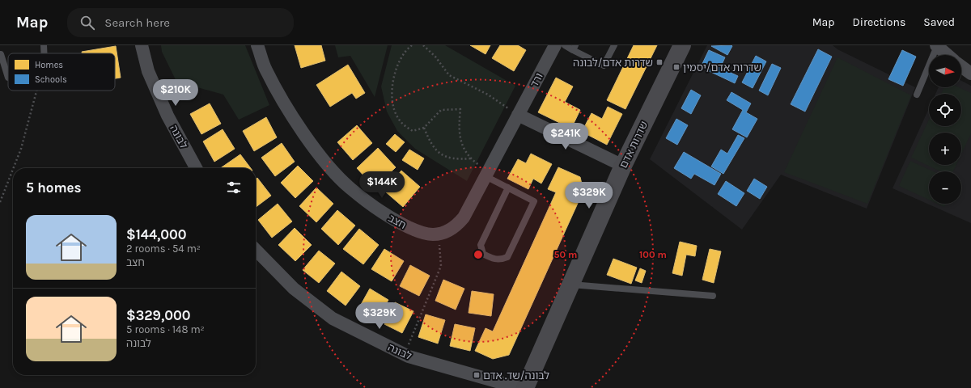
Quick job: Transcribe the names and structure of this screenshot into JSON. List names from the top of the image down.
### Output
{
  "streets": {
    "street": [
      "ורד",
      "לבונה",
      "שדרות אדם",
      "חצב"
    ]
  },
  "crossings": [
    ["ורד", "חצב"]
  ],
  "places": {
    "transit": ["שדרות אדם/לבונה", "שדרות אדם/יסמין", "לבונה/שד. אדם"]
  },
  "legend": ["Homes", "Schools"],
  "north": "right",
  "page": {
    "header": "Map",
    "search": "Search here",
    "nav": ["Map", "Directions", "Saved"],
    "map_buttons": ["+", "−"],
    "price": [
      "$210K",
      "$241K",
      "$144K",
      "$329K",
      "$329K"
    ],
    "heading": "5 homes",
    "list": [
      {
        "name": "$144,000",
        "note": "2 rooms · 54 m² · חצב"
      },
      {
        "name": "$329,000",
        "note": "5 rooms · 148 m² · לבונה"
      }
    ]
  },
  "rings": ["50 m", "100 m"]
}
